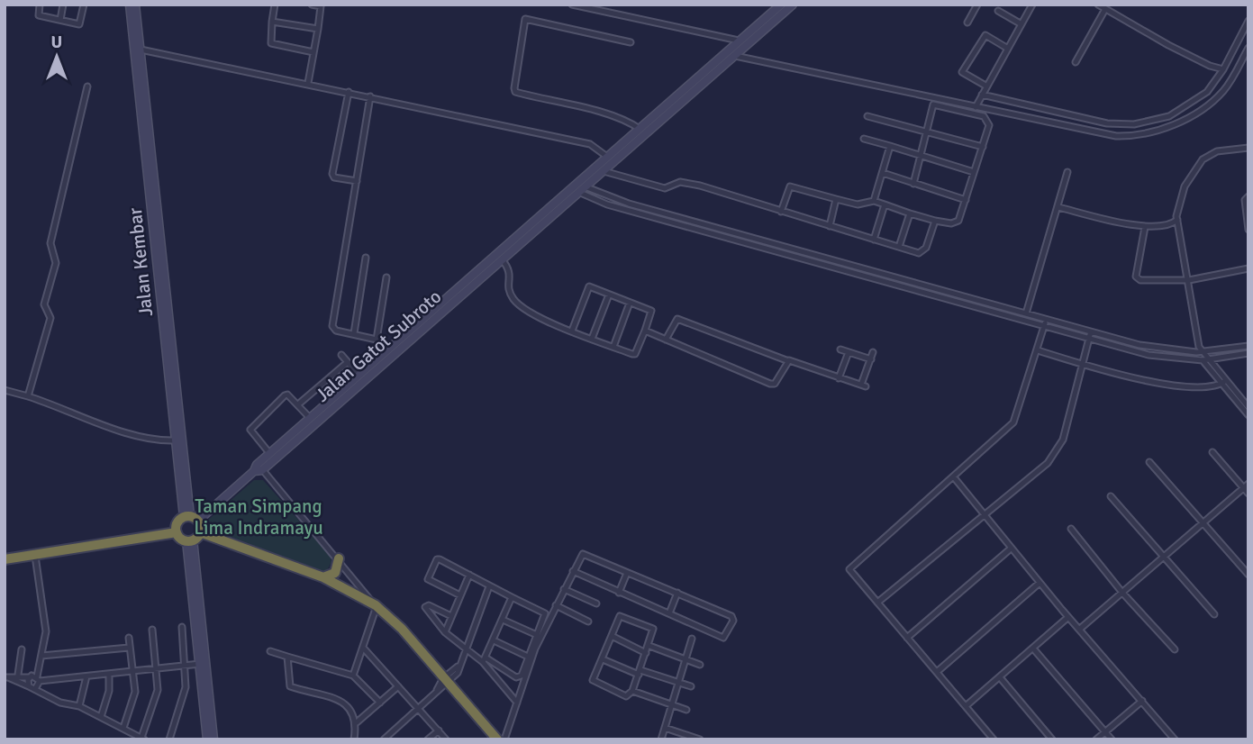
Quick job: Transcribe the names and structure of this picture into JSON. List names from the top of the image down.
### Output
{
  "streets": {
    "street": ["Jalan Kembar", "Jalan Gatot Subroto"]
  },
  "crossings": [
    ["Jalan Kembar", "Jalan Gatot Subroto"]
  ],
  "parks": ["Taman Simpang Lima Indramayu"],
  "north": "top"
}
